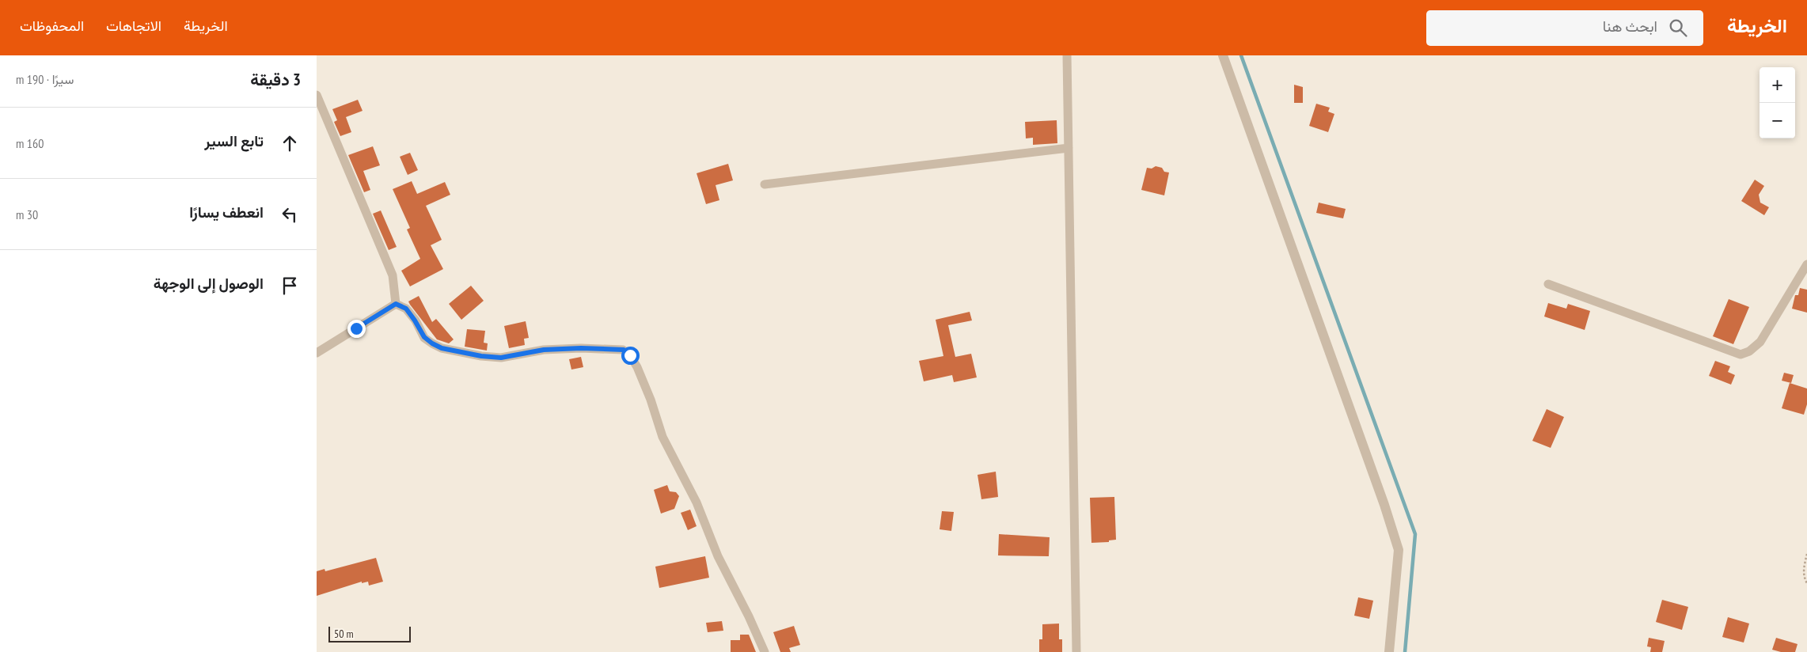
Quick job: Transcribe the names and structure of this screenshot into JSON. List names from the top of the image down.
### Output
{
  "scale_bar": "50 m",
  "page": {
    "header": "الخريطة",
    "search": "ابحث هنا",
    "nav": ["الخريطة", "الاتجاهات", "المحفوظات"],
    "heading": ["3 دقيقة", "سيرًا · 190 m"],
    "map_buttons": ["+", "−"],
    "list": [
      ["تابع السير", "160 m"],
      ["انعطف يسارًا", "30 m"],
      "الوصول إلى الوجهة"
    ],
    "scale": "50 m"
  }
}
